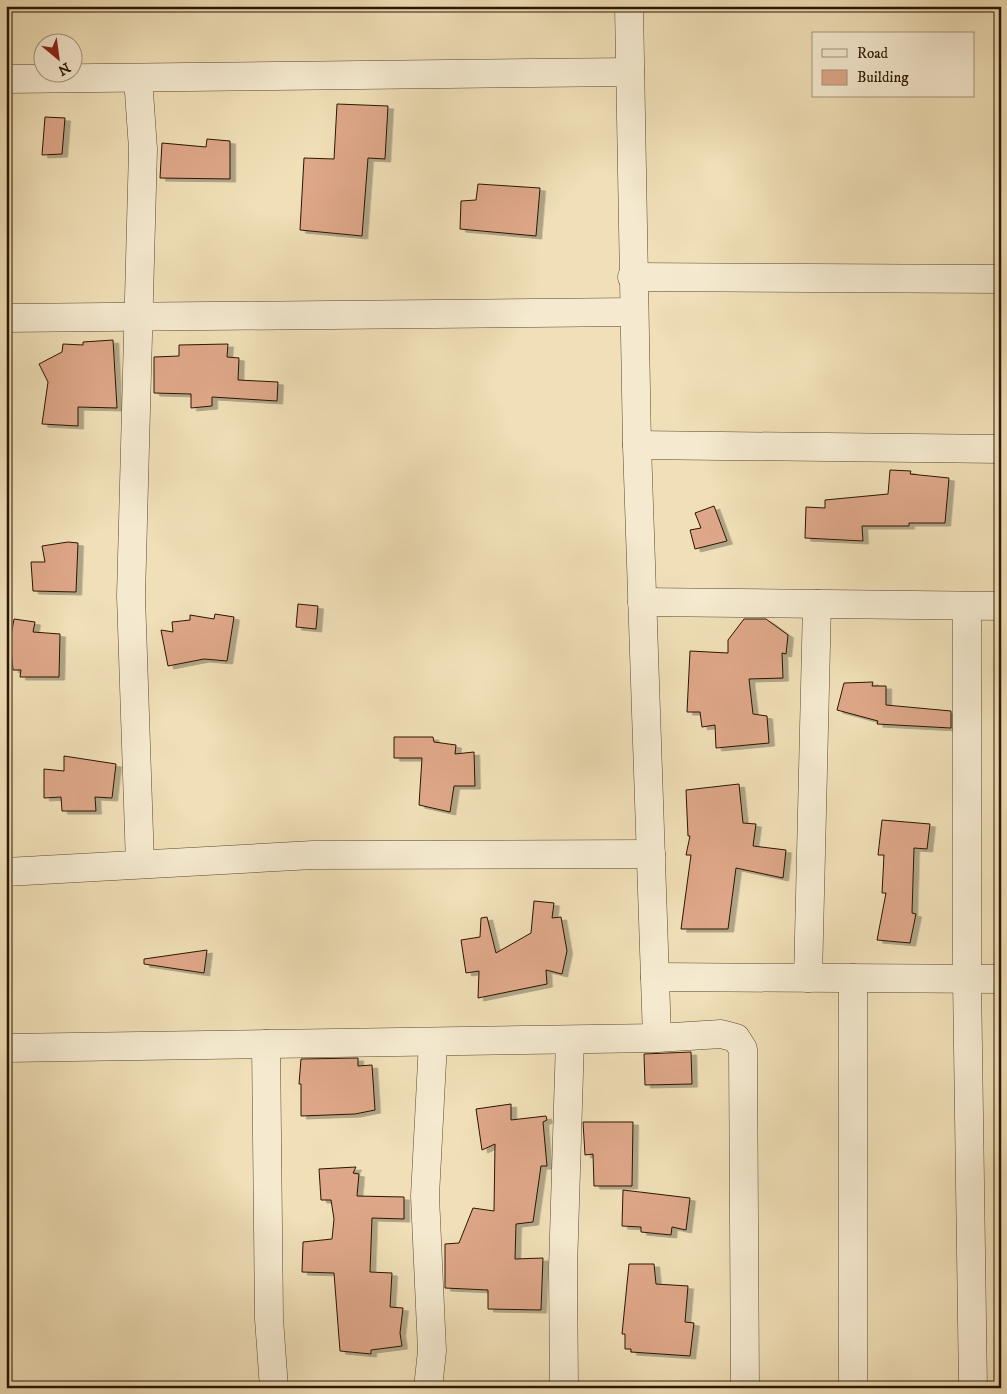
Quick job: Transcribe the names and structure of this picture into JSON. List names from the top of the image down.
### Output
{
  "legend": ["Road", "Building"],
  "north": "bottom right"
}
